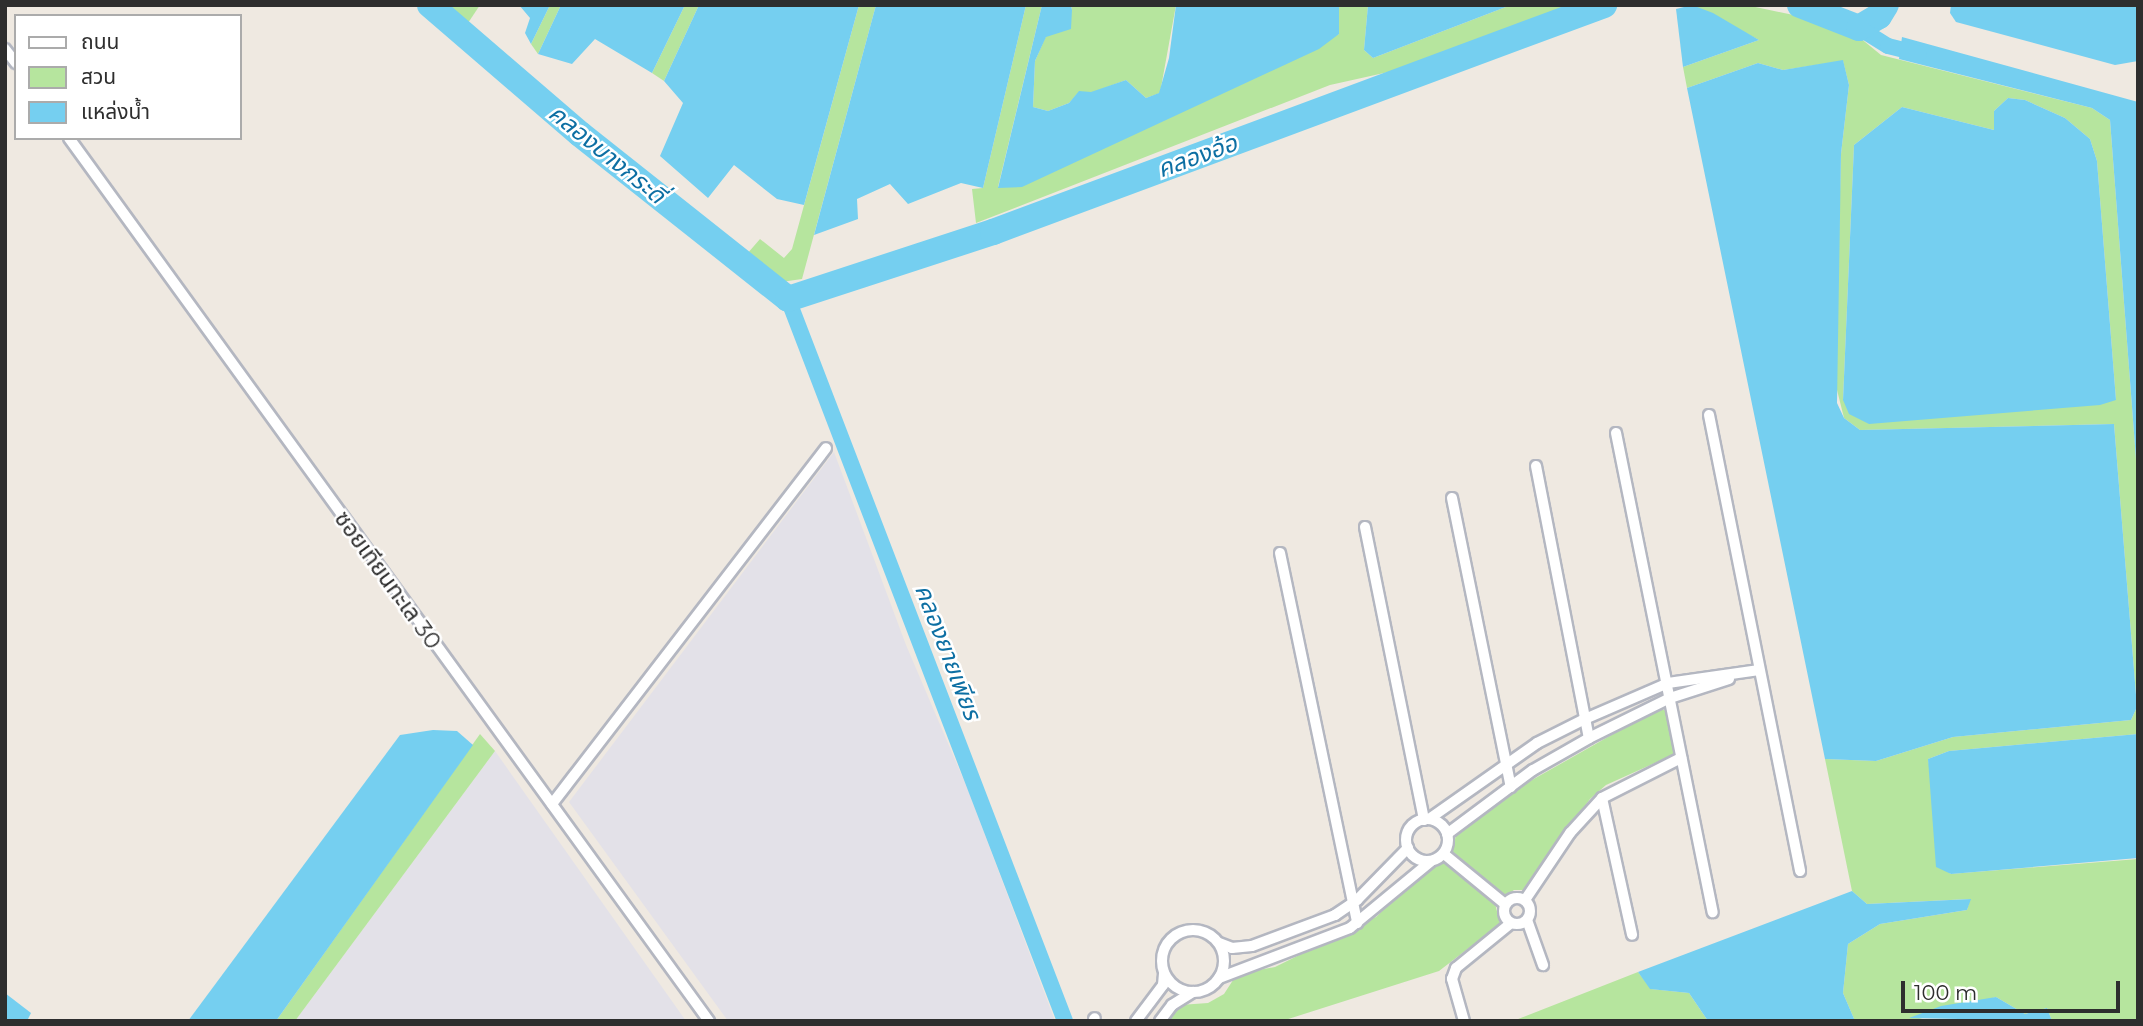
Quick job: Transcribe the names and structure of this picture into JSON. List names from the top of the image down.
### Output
{
  "streets": {
    "street": ["ซอยเทียนทะเล 30"]
  },
  "water": ["คลองบางกระดี่", "คลองอ้อ", "คลองยายเพียร"],
  "legend": ["ถนน", "สวน", "แหล่งน้ำ"],
  "scale_bar": "100 m"
}
